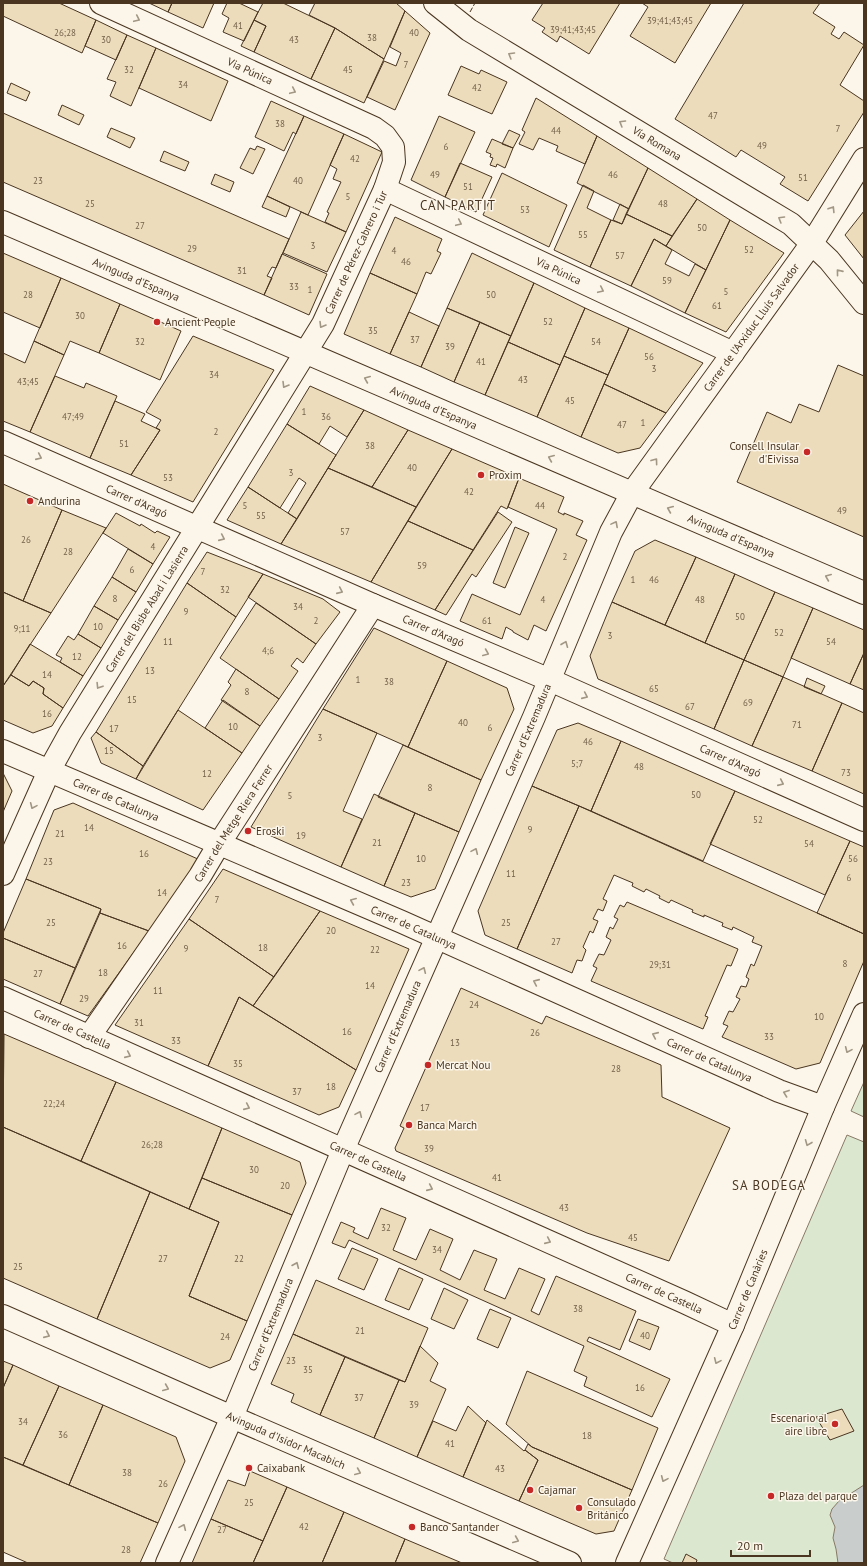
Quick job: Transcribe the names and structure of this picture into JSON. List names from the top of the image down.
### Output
{
  "streets": {
    "street": [
      "Via Púnica",
      "Vía Romana",
      "Carrer de Pérez-Cabrero i Tur",
      "Avinguda d'Espanya",
      "Carrer de l'Arxiduc Lluís Salvador",
      "Carrer d'Aragó",
      "Carrer del Bisbe Abad i Lasierra",
      "Carrer d'Extremadura",
      "Carrer de Catalunya",
      "Carrer del Metge Riera Ferrer",
      "Carrer de Castella",
      "Carrer de Canàries",
      "Avinguda d'Isidor Macabich"
    ]
  },
  "crossings": [
    ["Via Púnica", "Carrer de Pérez-Cabrero i Tur"],
    ["Via Púnica", "Carrer de l'Arxiduc Lluís Salvador"],
    ["Vía Romana", "Carrer de l'Arxiduc Lluís Salvador"],
    ["Carrer de Pérez-Cabrero i Tur", "Avinguda d'Espanya"],
    ["Carrer de Pérez-Cabrero i Tur", "Carrer del Bisbe Abad i Lasierra"],
    ["Avinguda d'Espanya", "Carrer de l'Arxiduc Lluís Salvador"],
    ["Avinguda d'Espanya", "Carrer del Bisbe Abad i Lasierra"],
    ["Avinguda d'Espanya", "Carrer d'Extremadura"],
    ["Carrer de l'Arxiduc Lluís Salvador", "Carrer d'Extremadura"],
    ["Carrer d'Aragó", "Carrer del Bisbe Abad i Lasierra"],
    ["Carrer d'Aragó", "Carrer d'Extremadura"],
    ["Carrer d'Aragó", "Carrer del Metge Riera Ferrer"],
    ["Carrer del Bisbe Abad i Lasierra", "Carrer de Catalunya"],
    ["Carrer d'Extremadura", "Carrer de Catalunya"],
    ["Carrer d'Extremadura", "Carrer de Castella"],
    ["Carrer d'Extremadura", "Avinguda d'Isidor Macabich"],
    ["Carrer de Catalunya", "Carrer del Metge Riera Ferrer"],
    ["Carrer de Catalunya", "Carrer de Canàries"],
    ["Carrer del Metge Riera Ferrer", "Carrer de Castella"],
    ["Carrer de Castella", "Carrer de Canàries"]
  ],
  "one_way": [
    "Via Púnica",
    "Vía Romana",
    "Carrer de Pérez-Cabrero i Tur",
    "Avinguda d'Espanya",
    "Carrer de l'Arxiduc Lluís Salvador",
    "Carrer d'Aragó",
    "Carrer del Bisbe Abad i Lasierra",
    "Carrer d'Extremadura",
    "Carrer de Catalunya",
    "Carrer de Castella",
    "Carrer de Canàries",
    "Avinguda d'Isidor Macabich"
  ],
  "districts": ["CAN PARTIT", "SA BODEGA"],
  "places": [
    "Ancient People",
    "Consell Insular d'Eivissa",
    "Proxim",
    "Andurina",
    "Eroski",
    "Mercat Nou",
    "Banca March",
    "Escenario al aire libre",
    "Caixabank",
    "Cajamar",
    "Plaza del parque",
    "Consulado Británico",
    "Banco Santander"
  ],
  "house_numbers": [
    "39;41;43;45",
    "41",
    "39;41;43;45",
    "26;28",
    "40",
    "38",
    "30",
    "43",
    "7",
    "32",
    "45",
    "34",
    "42",
    "47",
    "38",
    "7",
    "44",
    "49",
    "6",
    "42",
    "49",
    "46",
    "51",
    "23",
    "40",
    "51",
    "5",
    "25",
    "48",
    "53",
    "27",
    "50",
    "55",
    "3",
    "29",
    "52",
    "4",
    "57",
    "46",
    "31",
    "59",
    "33",
    "1",
    "5",
    "28",
    "50",
    "61",
    "30",
    "52",
    "35",
    "37",
    "32",
    "54",
    "39",
    "56",
    "41",
    "3",
    "34",
    "43",
    "43;45",
    "45",
    "1",
    "47;49",
    "36",
    "1",
    "47",
    "2",
    "51",
    "38",
    "40",
    "3",
    "53",
    "42",
    "5",
    "44",
    "49",
    "55",
    "57",
    "26",
    "4",
    "28",
    "2",
    "59",
    "6",
    "7",
    "1",
    "46",
    "32",
    "8",
    "4",
    "48",
    "34",
    "9",
    "50",
    "2",
    "61",
    "10",
    "9;11",
    "52",
    "3",
    "11",
    "54",
    "4;6",
    "12",
    "13",
    "14",
    "1",
    "38",
    "65",
    "8",
    "15",
    "69",
    "67",
    "16",
    "40",
    "71",
    "10",
    "6",
    "17",
    "3",
    "46",
    "15",
    "5;7",
    "48",
    "73",
    "12",
    "8",
    "50",
    "5",
    "52",
    "14",
    "9",
    "21",
    "19",
    "21",
    "54",
    "16",
    "10",
    "56",
    "23",
    "11",
    "6",
    "23",
    "14",
    "7",
    "25",
    "25",
    "20",
    "27",
    "16",
    "18",
    "9",
    "22",
    "8",
    "29;31",
    "18",
    "27",
    "14",
    "11",
    "29",
    "24",
    "10",
    "31",
    "16",
    "26",
    "33",
    "33",
    "13",
    "35",
    "28",
    "18",
    "37",
    "22;24",
    "17",
    "26;28",
    "39",
    "30",
    "41",
    "20",
    "43",
    "32",
    "45",
    "34",
    "27",
    "22",
    "25",
    "38",
    "21",
    "40",
    "24",
    "23",
    "35",
    "16",
    "37",
    "39",
    "34",
    "36",
    "18",
    "41",
    "43",
    "38",
    "26",
    "25",
    "42",
    "27",
    "28"
  ],
  "scale_bar": "20 m"
}
